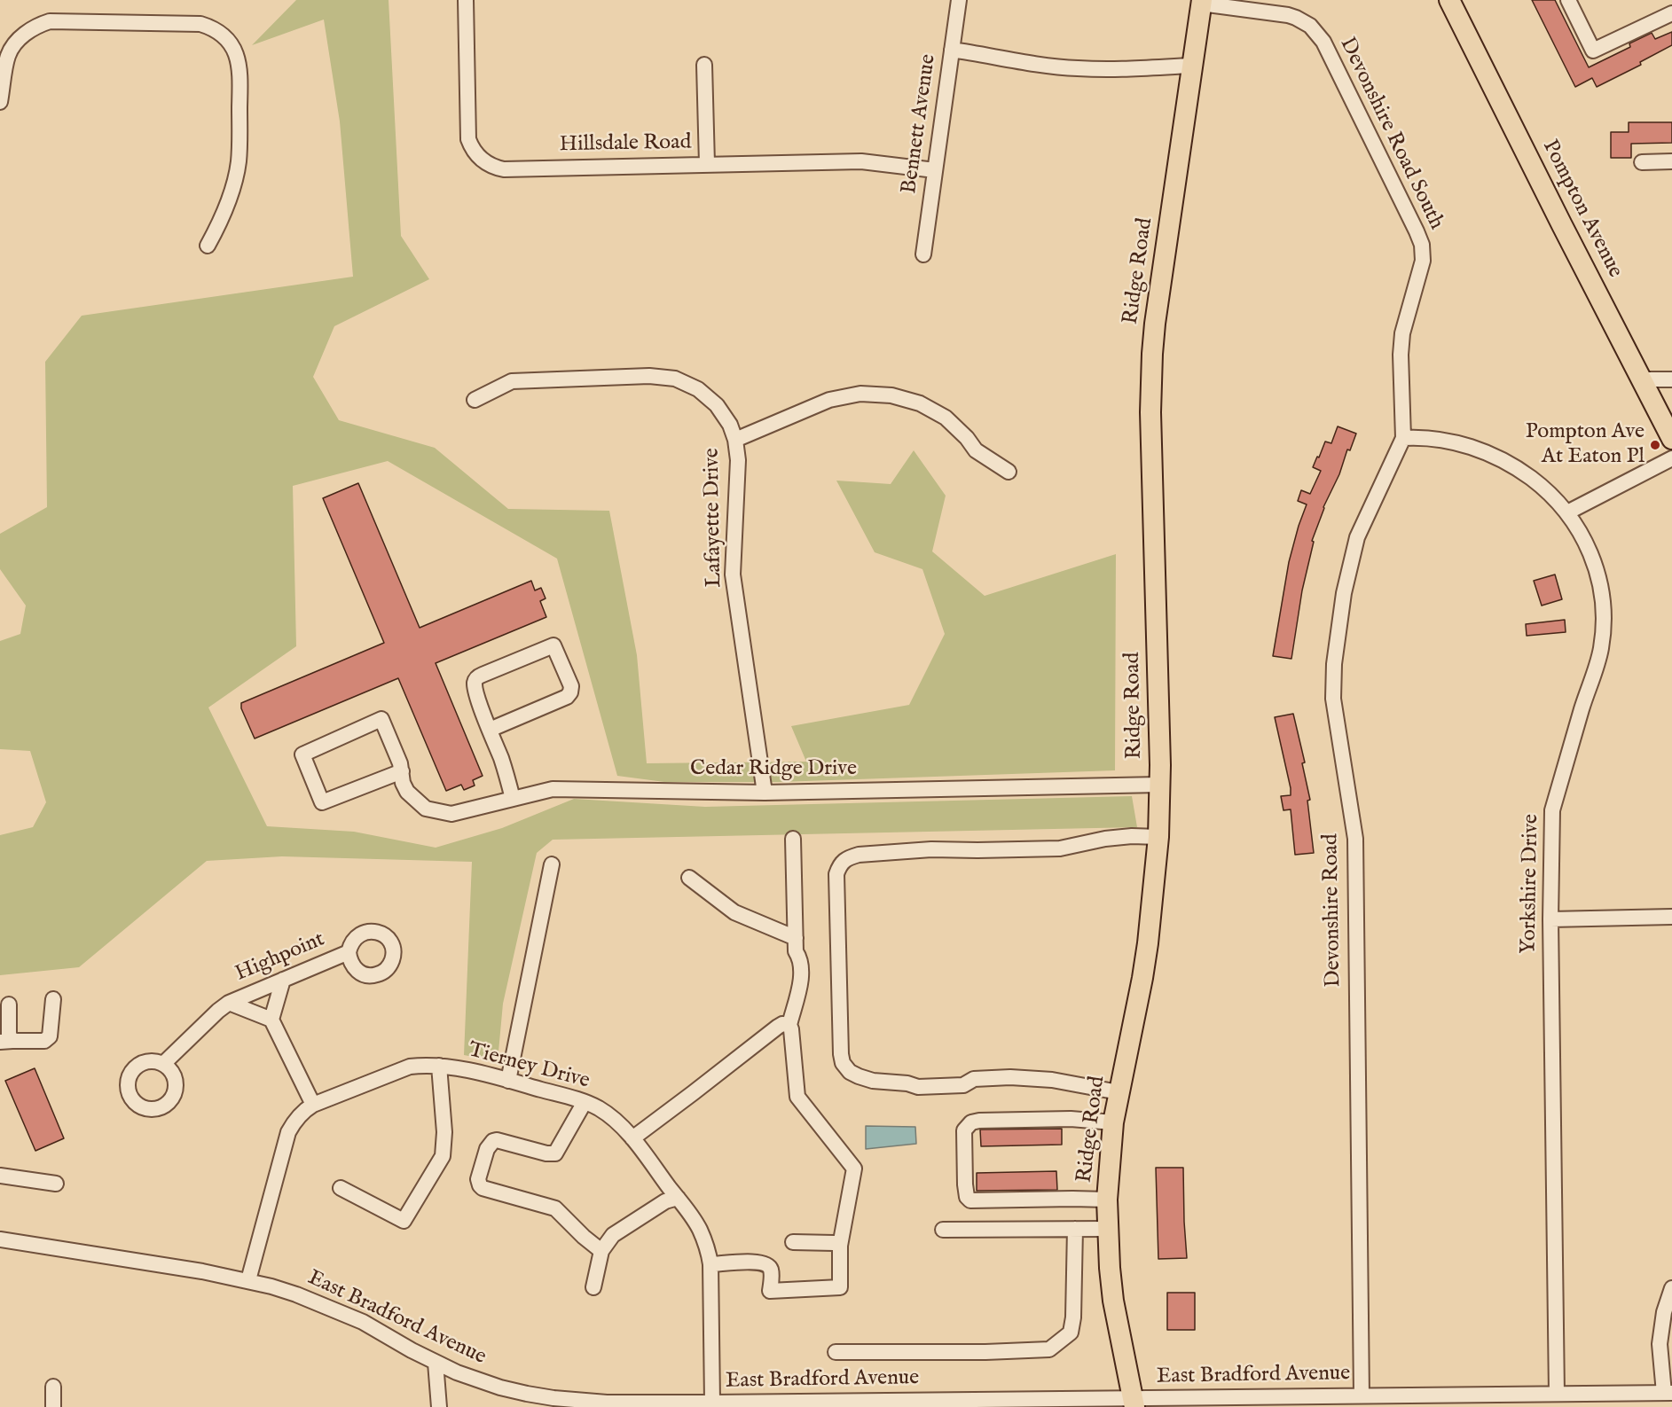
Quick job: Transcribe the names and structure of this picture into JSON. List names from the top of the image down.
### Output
{
  "streets": {
    "main road": ["Pompton Avenue", "Ridge Road"],
    "street": [
      "Bennett Avenue",
      "Devonshire Road South",
      "Hillsdale Road",
      "Lafayette Drive",
      "Cedar Ridge Drive",
      "Yorkshire Drive",
      "Devonshire Road",
      "Highpoint",
      "Tierney Drive",
      "East Bradford Avenue"
    ]
  },
  "crossings": [
    ["Bennett Avenue", "Hillsdale Road"],
    ["Devonshire Road South", "Ridge Road"],
    ["Devonshire Road South", "Yorkshire Drive"],
    ["Devonshire Road South", "Devonshire Road"],
    ["Ridge Road", "Cedar Ridge Drive"],
    ["Ridge Road", "East Bradford Avenue"],
    ["Lafayette Drive", "Cedar Ridge Drive"],
    ["Yorkshire Drive", "Devonshire Road"],
    ["Yorkshire Drive", "East Bradford Avenue"],
    ["Devonshire Road", "East Bradford Avenue"],
    ["Tierney Drive", "East Bradford Avenue"]
  ],
  "places": ["Pompton Ave At Eaton Pl"]
}
